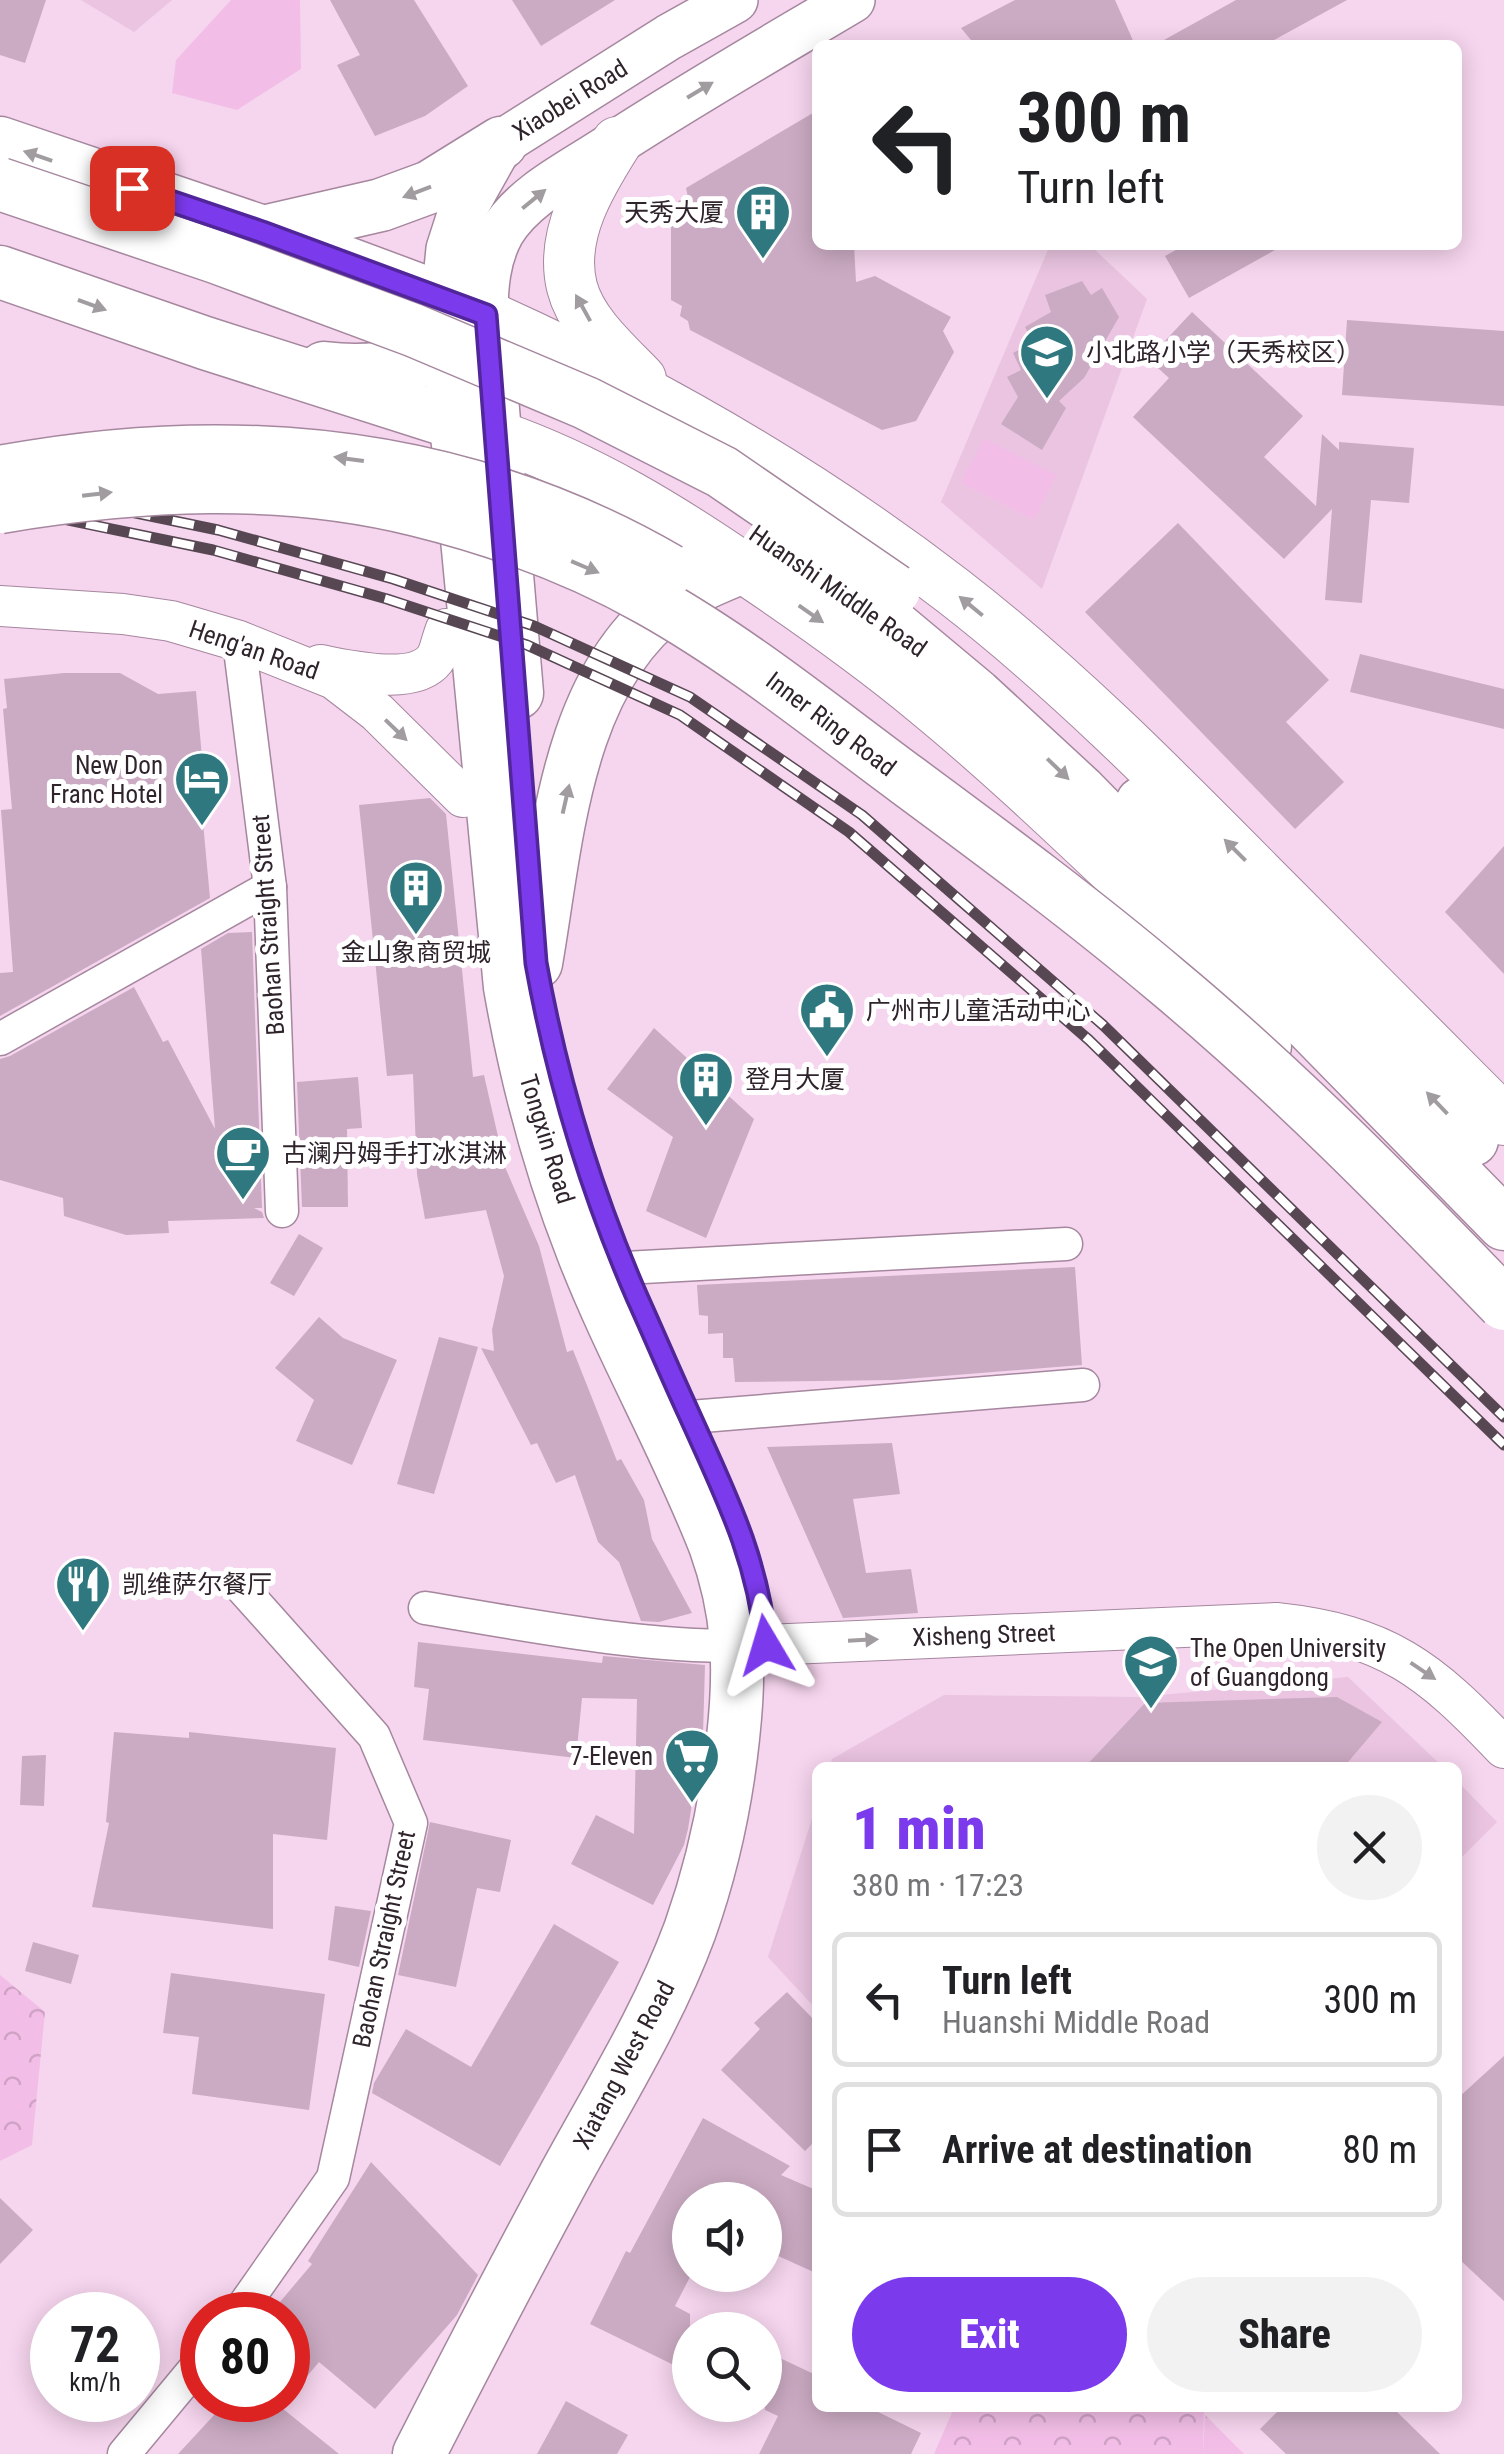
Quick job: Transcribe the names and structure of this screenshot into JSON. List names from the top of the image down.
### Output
{
  "streets": {
    "highway": [
      "Huanshi Middle Road",
      "Inner Ring Road",
      "Tongxin Road",
      "Xiatang West Road"
    ],
    "main road": ["Xiaobei Road"],
    "street": ["Heng'an Road", "Baohan Straight Street", "Xisheng Street"]
  },
  "crossings": [
    ["Xiaobei Road", "Tongxin Road"],
    ["Huanshi Middle Road", "Inner Ring Road"],
    ["Huanshi Middle Road", "Tongxin Road"],
    ["Heng'an Road", "Baohan Straight Street"],
    ["Tongxin Road", "Xisheng Street"],
    ["Tongxin Road", "Xiatang West Road"],
    ["Xisheng Street", "Xiatang West Road"]
  ],
  "one_way": ["Heng'an Road"],
  "places": {
    "building": ["天秀大厦", "金山象商贸城", "登月大厦"],
    "school or university": ["小北路小学（天秀校区）", "The Open University of Guangdong"],
    "hotel": ["New Don Franc Hotel"],
    "public building": ["广州市儿童活动中心"],
    "cafe": ["古澜丹姆手打冰淇淋"],
    "restaurant": ["凯维萨尔餐厅"],
    "supermarket": ["7-Eleven"]
  },
  "page": {
    "turn": ["300 m", "Turn left"],
    "heading": ["1 min", "380 m · 17:23"],
    "list": [
      {
        "name": "Turn left",
        "note": "Huanshi Middle Road",
        "value": "300 m"
      },
      {
        "name": "Arrive at destination",
        "value": "80 m"
      }
    ],
    "buttons": ["Exit", "Share"],
    "speed": "72 km/h",
    "limit": "80"
  }
}
